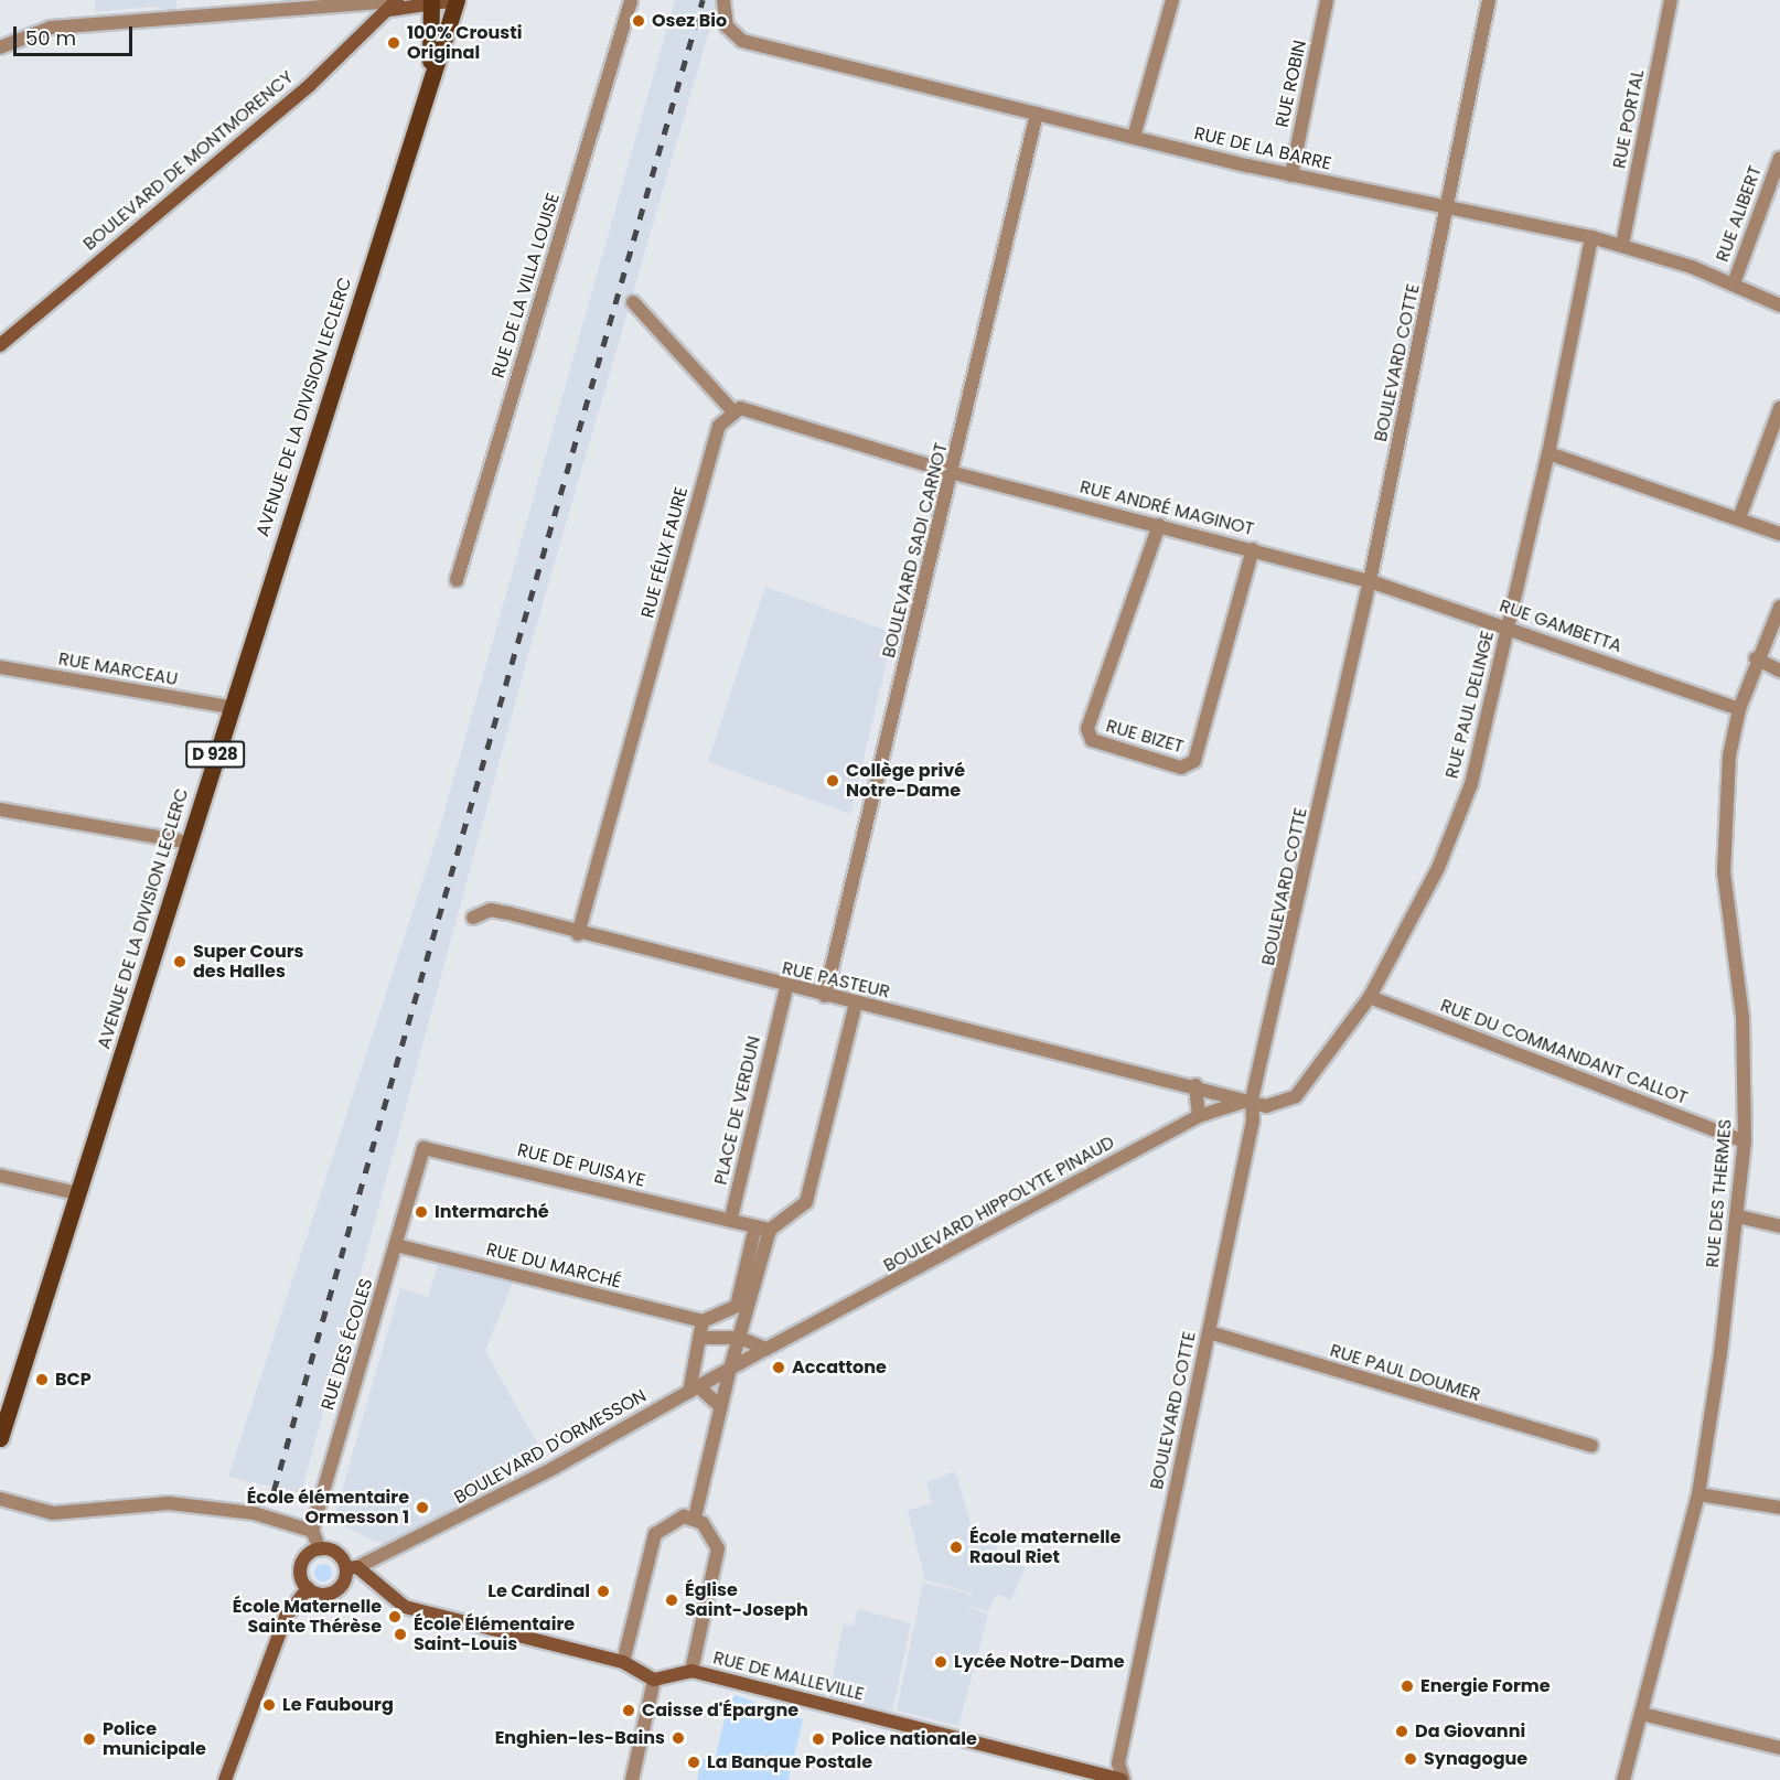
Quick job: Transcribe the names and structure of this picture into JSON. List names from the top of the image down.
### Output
{
  "streets": {
    "main road": [
      "BOULEVARD DE MONTMORENCY",
      "AVENUE DE LA DIVISION LECLERC",
      "D 928",
      "RUE DE MALLEVILLE"
    ],
    "street": [
      "RUE ROBIN",
      "RUE PORTAL",
      "RUE DE LA BARRE",
      "RUE ALIBERT",
      "RUE DE LA VILLA LOUISE",
      "BOULEVARD COTTE",
      "RUE ANDRÉ MAGINOT",
      "BOULEVARD SADI CARNOT",
      "RUE FÉLIX FAURE",
      "RUE GAMBETTA",
      "RUE MARCEAU",
      "RUE PAUL DELINGE",
      "RUE BIZET",
      "RUE PASTEUR",
      "RUE DU COMMANDANT CALLOT",
      "PLACE DE VERDUN",
      "RUE DE PUISAYE",
      "RUE DES THERMES",
      "BOULEVARD HIPPOLYTE PINAUD",
      "RUE DU MARCHÉ",
      "RUE DES ÉCOLES",
      "RUE PAUL DOUMER",
      "BOULEVARD D'ORMESSON"
    ]
  },
  "crossings": [
    ["RUE ROBIN", "RUE DE LA BARRE"],
    ["RUE PORTAL", "RUE DE LA BARRE"],
    ["RUE DE LA BARRE", "RUE ALIBERT"],
    ["RUE DE LA BARRE", "BOULEVARD COTTE"],
    ["RUE DE LA BARRE", "BOULEVARD SADI CARNOT"],
    ["RUE DE LA BARRE", "RUE PAUL DELINGE"],
    ["BOULEVARD COTTE", "RUE ANDRÉ MAGINOT"],
    ["BOULEVARD COTTE", "RUE GAMBETTA"],
    ["BOULEVARD COTTE", "RUE PAUL DELINGE"],
    ["BOULEVARD COTTE", "RUE PASTEUR"],
    ["BOULEVARD COTTE", "BOULEVARD HIPPOLYTE PINAUD"],
    ["BOULEVARD COTTE", "RUE PAUL DOUMER"],
    ["BOULEVARD COTTE", "RUE DE MALLEVILLE"],
    ["AVENUE DE LA DIVISION LECLERC", "RUE MARCEAU"],
    ["RUE ANDRÉ MAGINOT", "BOULEVARD SADI CARNOT"],
    ["RUE ANDRÉ MAGINOT", "RUE GAMBETTA"],
    ["RUE ANDRÉ MAGINOT", "RUE BIZET"],
    ["BOULEVARD SADI CARNOT", "RUE PASTEUR"],
    ["RUE FÉLIX FAURE", "RUE PASTEUR"],
    ["RUE GAMBETTA", "RUE PAUL DELINGE"],
    ["RUE GAMBETTA", "RUE DES THERMES"],
    ["RUE PAUL DELINGE", "RUE PASTEUR"],
    ["RUE PAUL DELINGE", "RUE DU COMMANDANT CALLOT"],
    ["RUE PAUL DELINGE", "BOULEVARD HIPPOLYTE PINAUD"],
    ["RUE PASTEUR", "PLACE DE VERDUN"],
    ["RUE PASTEUR", "BOULEVARD HIPPOLYTE PINAUD"],
    ["RUE DU COMMANDANT CALLOT", "RUE DES THERMES"],
    ["PLACE DE VERDUN", "RUE DE PUISAYE"],
    ["RUE DE PUISAYE", "RUE DES ÉCOLES"],
    ["BOULEVARD HIPPOLYTE PINAUD", "BOULEVARD D'ORMESSON"],
    ["RUE DU MARCHÉ", "RUE DES ÉCOLES"]
  ],
  "places": [
    "Osez Bio",
    "100% Crousti Original",
    "Collège privé Notre-Dame",
    "Super Cours des Halles",
    "Intermarché",
    "Accattone",
    "BCP",
    "École élémentaire Ormesson 1",
    "École maternelle Raoul Riet",
    "Le Cardinal",
    "Église Saint-Joseph",
    "École Maternelle Sainte Thérèse",
    "École Élémentaire Saint-Louis",
    "Lycée Notre-Dame",
    "Energie Forme",
    "Le Faubourg",
    "Caisse d'Épargne",
    "Da Giovanni",
    "Enghien-les-Bains",
    "Police municipale",
    "Police nationale",
    "Synagogue",
    "La Banque Postale"
  ],
  "scale_bar": "50 m"
}
